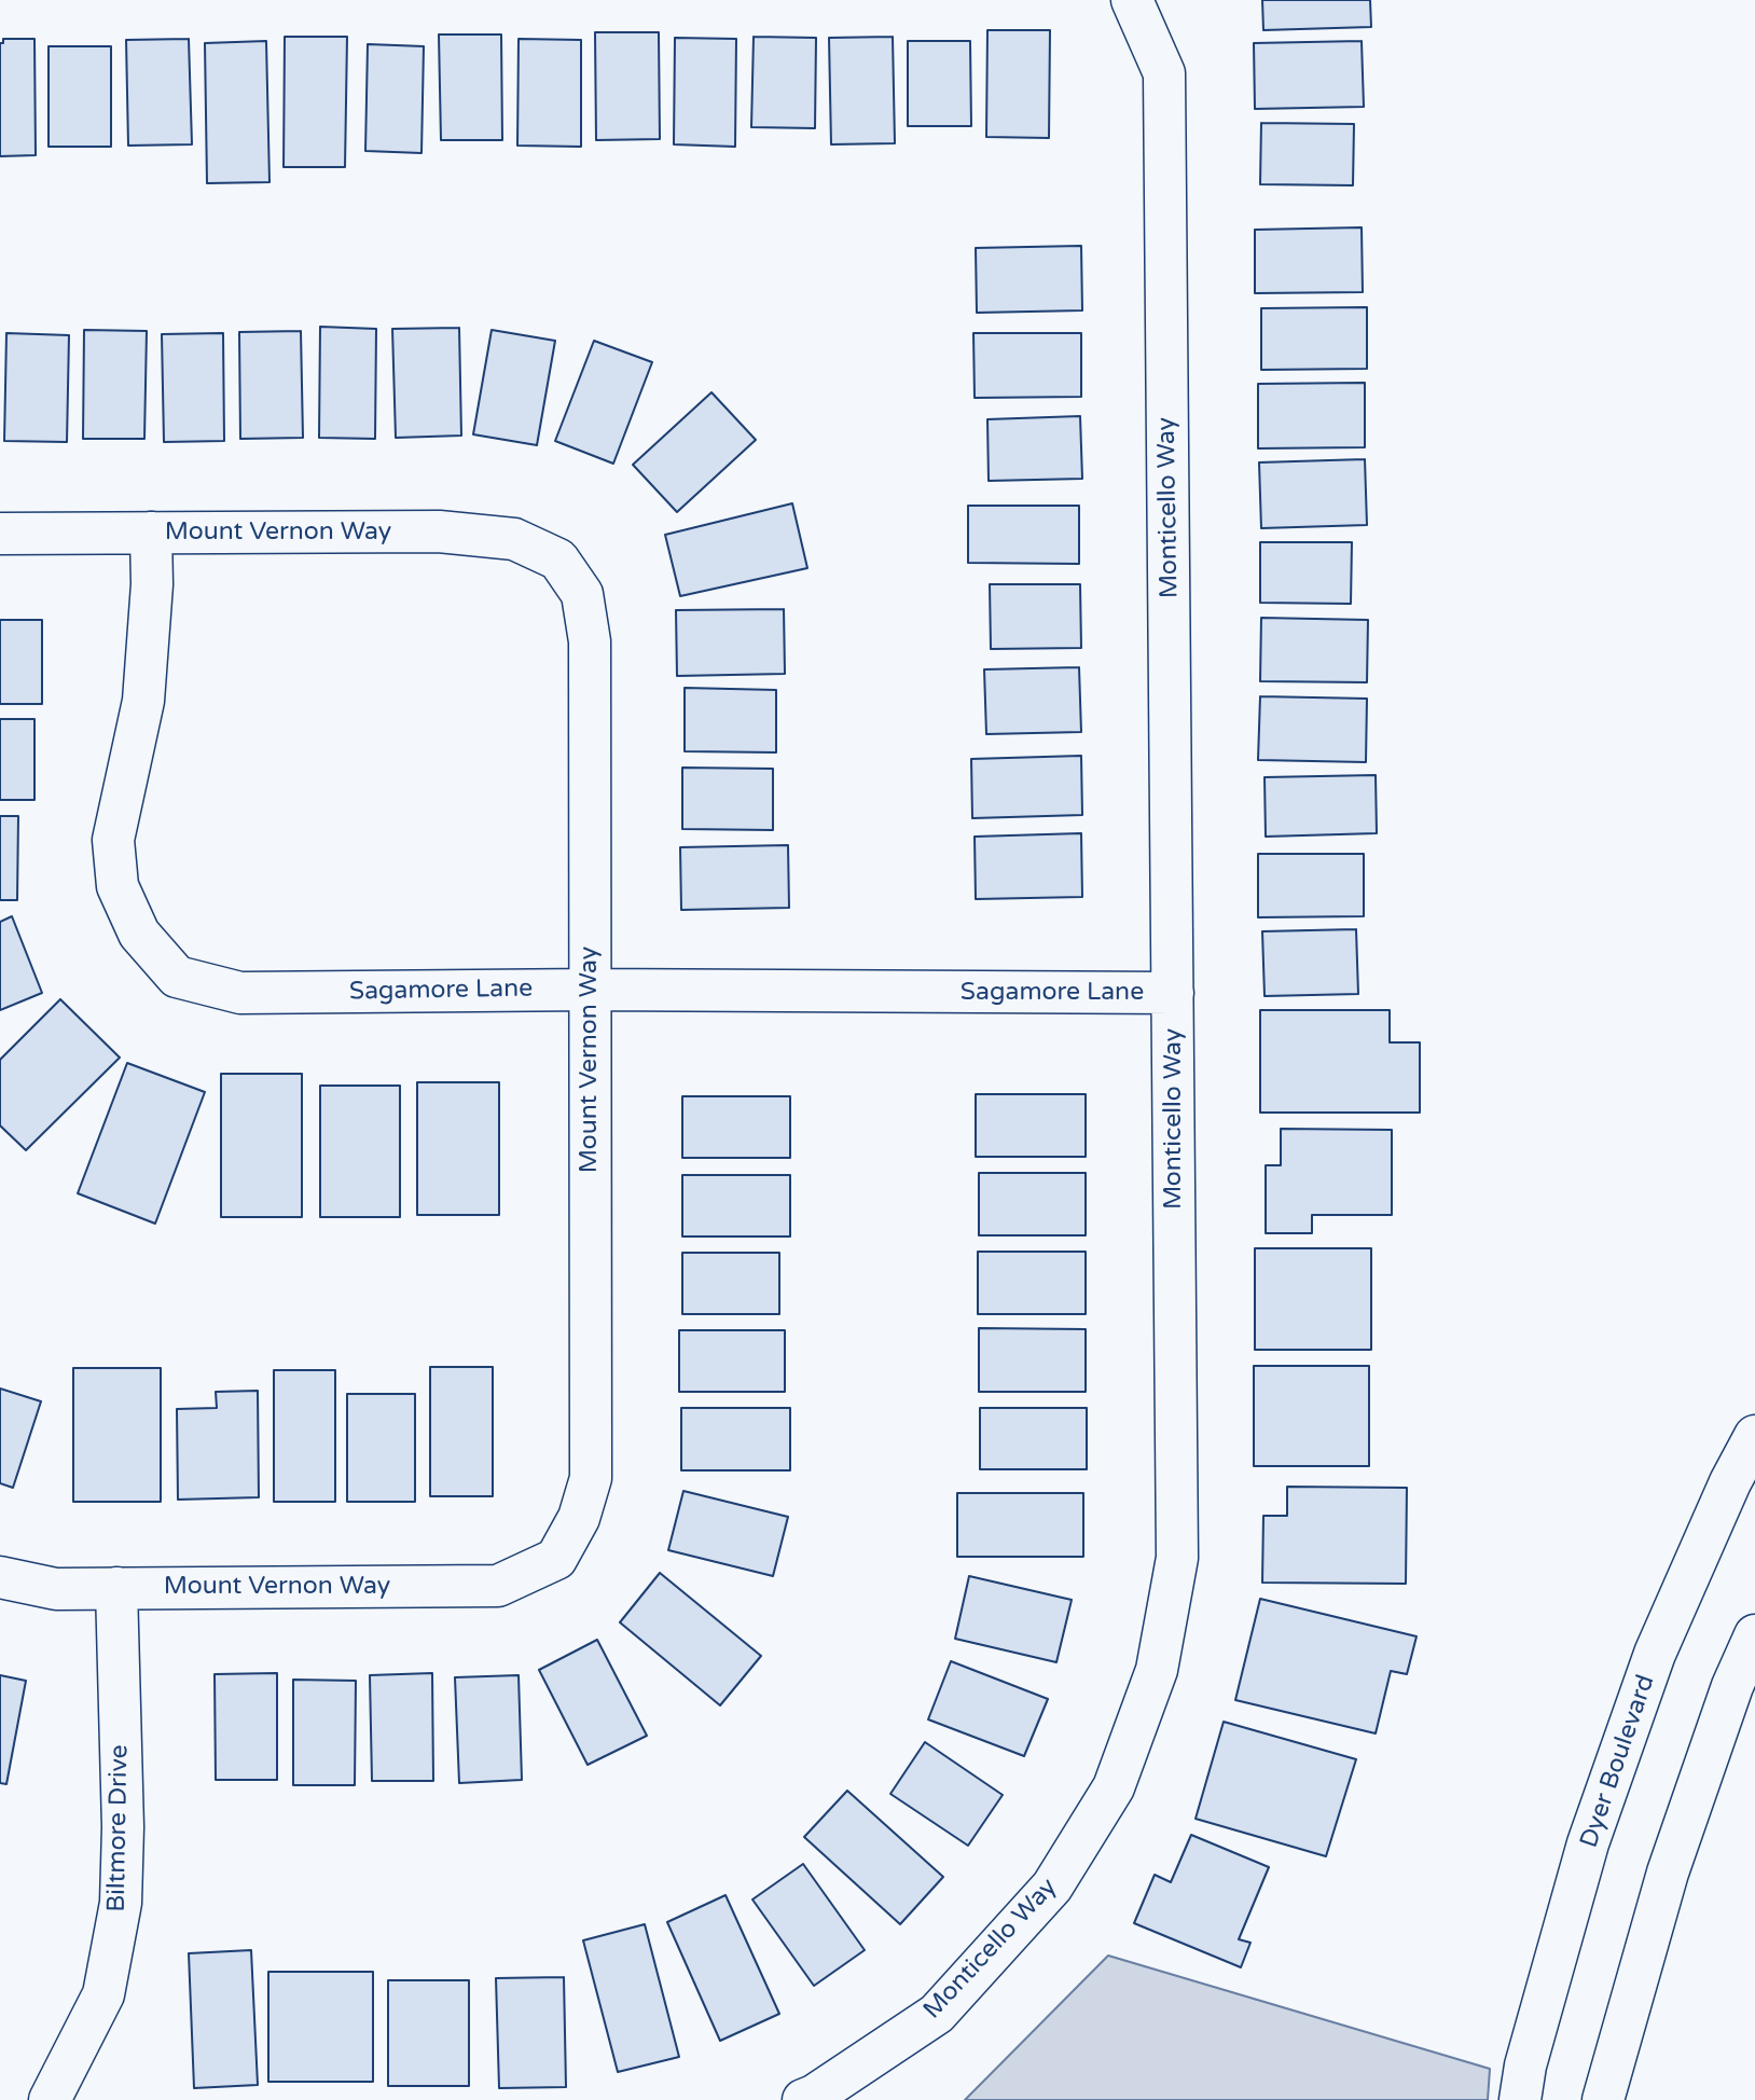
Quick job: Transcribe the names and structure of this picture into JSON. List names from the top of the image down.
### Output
{
  "streets": {
    "street": [
      "Monticello Way",
      "Mount Vernon Way",
      "Sagamore Lane",
      "Dyer Boulevard",
      "Biltmore Drive"
    ]
  },
  "crossings": [
    ["Monticello Way", "Sagamore Lane"],
    ["Mount Vernon Way", "Sagamore Lane"],
    ["Mount Vernon Way", "Biltmore Drive"]
  ]
}
